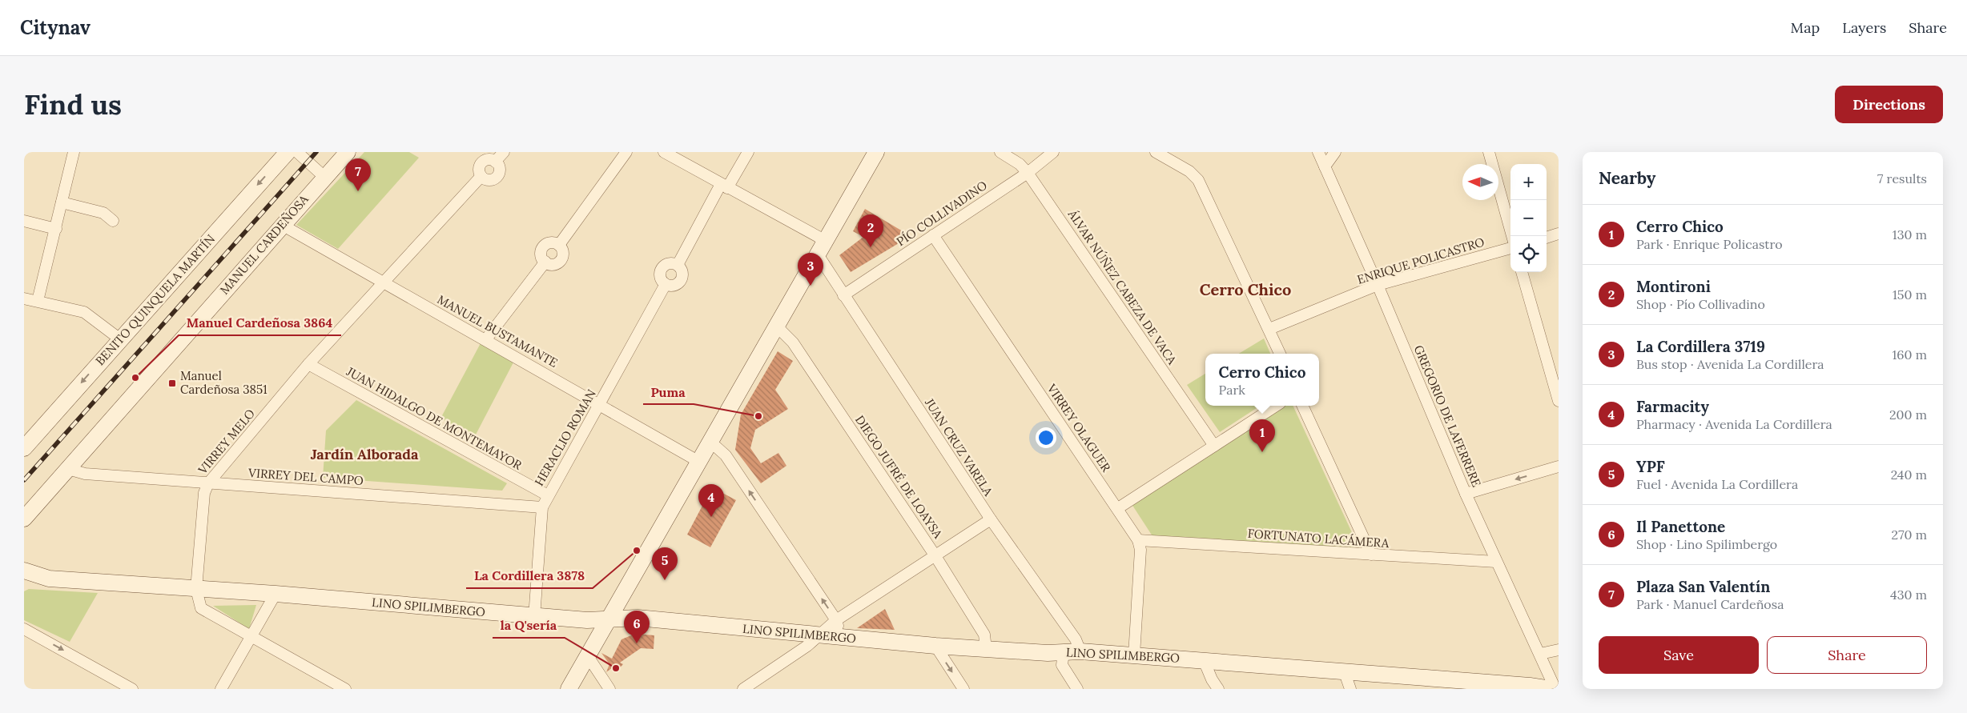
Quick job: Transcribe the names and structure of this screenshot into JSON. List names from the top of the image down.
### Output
{
  "streets": {
    "main road": ["MANUEL CARDEÑOSA", "BENITO QUINQUELA MARTÍN", "LINO SPILIMBERGO"],
    "street": [
      "PÍO COLLIVADINO",
      "ENRIQUE POLICASTRO",
      "ÁLVAR NÚÑEZ CABEZA DE VACA",
      "MANUEL BUSTAMANTE",
      "GREGORIO DE LAFERRERE",
      "JUAN HIDALGO DE MONTEMAYOR",
      "VIRREY OLAGUER",
      "HERACLIO ROMAN",
      "VIRREY MELO",
      "JUAN CRUZ VARELA",
      "VIRREY DEL CAMPO",
      "DIEGO JUFRÉ DE LOAYSA",
      "FORTUNATO LACÁMERA"
    ]
  },
  "crossings": [
    ["PÍO COLLIVADINO", "ÁLVAR NÚÑEZ CABEZA DE VACA"],
    ["PÍO COLLIVADINO", "VIRREY OLAGUER"],
    ["PÍO COLLIVADINO", "JUAN CRUZ VARELA"],
    ["MANUEL CARDEÑOSA", "MANUEL BUSTAMANTE"],
    ["MANUEL CARDEÑOSA", "VIRREY DEL CAMPO"],
    ["ENRIQUE POLICASTRO", "GREGORIO DE LAFERRERE"],
    ["MANUEL BUSTAMANTE", "HERACLIO ROMAN"],
    ["MANUEL BUSTAMANTE", "VIRREY MELO"],
    ["GREGORIO DE LAFERRERE", "FORTUNATO LACÁMERA"],
    ["JUAN HIDALGO DE MONTEMAYOR", "HERACLIO ROMAN"],
    ["JUAN HIDALGO DE MONTEMAYOR", "VIRREY MELO"],
    ["VIRREY OLAGUER", "FORTUNATO LACÁMERA"],
    ["VIRREY OLAGUER", "LINO SPILIMBERGO"],
    ["HERACLIO ROMAN", "VIRREY DEL CAMPO"],
    ["HERACLIO ROMAN", "LINO SPILIMBERGO"],
    ["VIRREY MELO", "VIRREY DEL CAMPO"],
    ["VIRREY MELO", "LINO SPILIMBERGO"],
    ["JUAN CRUZ VARELA", "LINO SPILIMBERGO"],
    ["DIEGO JUFRÉ DE LOAYSA", "LINO SPILIMBERGO"]
  ],
  "one_way": ["BENITO QUINQUELA MARTÍN"],
  "districts": ["Cerro Chico", "Jardín Alborada"],
  "places": {
    "other": [
      "Manuel Cardeñosa 3864",
      "Puma",
      "La Cordillera 3878",
      "la Q'sería"
    ],
    "transit": ["Manuel Cardeñosa 3851"]
  },
  "north": "left",
  "page": {
    "header": "Citynav",
    "nav": ["Map", "Layers", "Share"],
    "buttons": [
      "Directions",
      ["Save", "Share"]
    ],
    "title": "Find us",
    "heading": ["Nearby", "7 results"],
    "pins": [
      "7",
      "2",
      "3",
      "1",
      "4",
      "5",
      "6"
    ],
    "map_buttons": ["+", "−"],
    "list": [
      {
        "mark": "1",
        "name": "Cerro Chico",
        "note": "Park · Enrique Policastro",
        "value": "130 m"
      },
      {
        "mark": "2",
        "name": "Montironi",
        "note": "Shop · Pío Collivadino",
        "value": "150 m"
      },
      {
        "mark": "3",
        "name": "La Cordillera 3719",
        "note": "Bus stop · Avenida La Cordillera",
        "value": "160 m"
      },
      {
        "mark": "4",
        "name": "Farmacity",
        "note": "Pharmacy · Avenida La Cordillera",
        "value": "200 m"
      },
      {
        "mark": "5",
        "name": "YPF",
        "note": "Fuel · Avenida La Cordillera",
        "value": "240 m"
      },
      {
        "mark": "6",
        "name": "Il Panettone",
        "note": "Shop · Lino Spilimbergo",
        "value": "270 m"
      },
      {
        "mark": "7",
        "name": "Plaza San Valentín",
        "note": "Park · Manuel Cardeñosa",
        "value": "430 m"
      }
    ],
    "popup": ["Cerro Chico", "Park"]
  }
}
